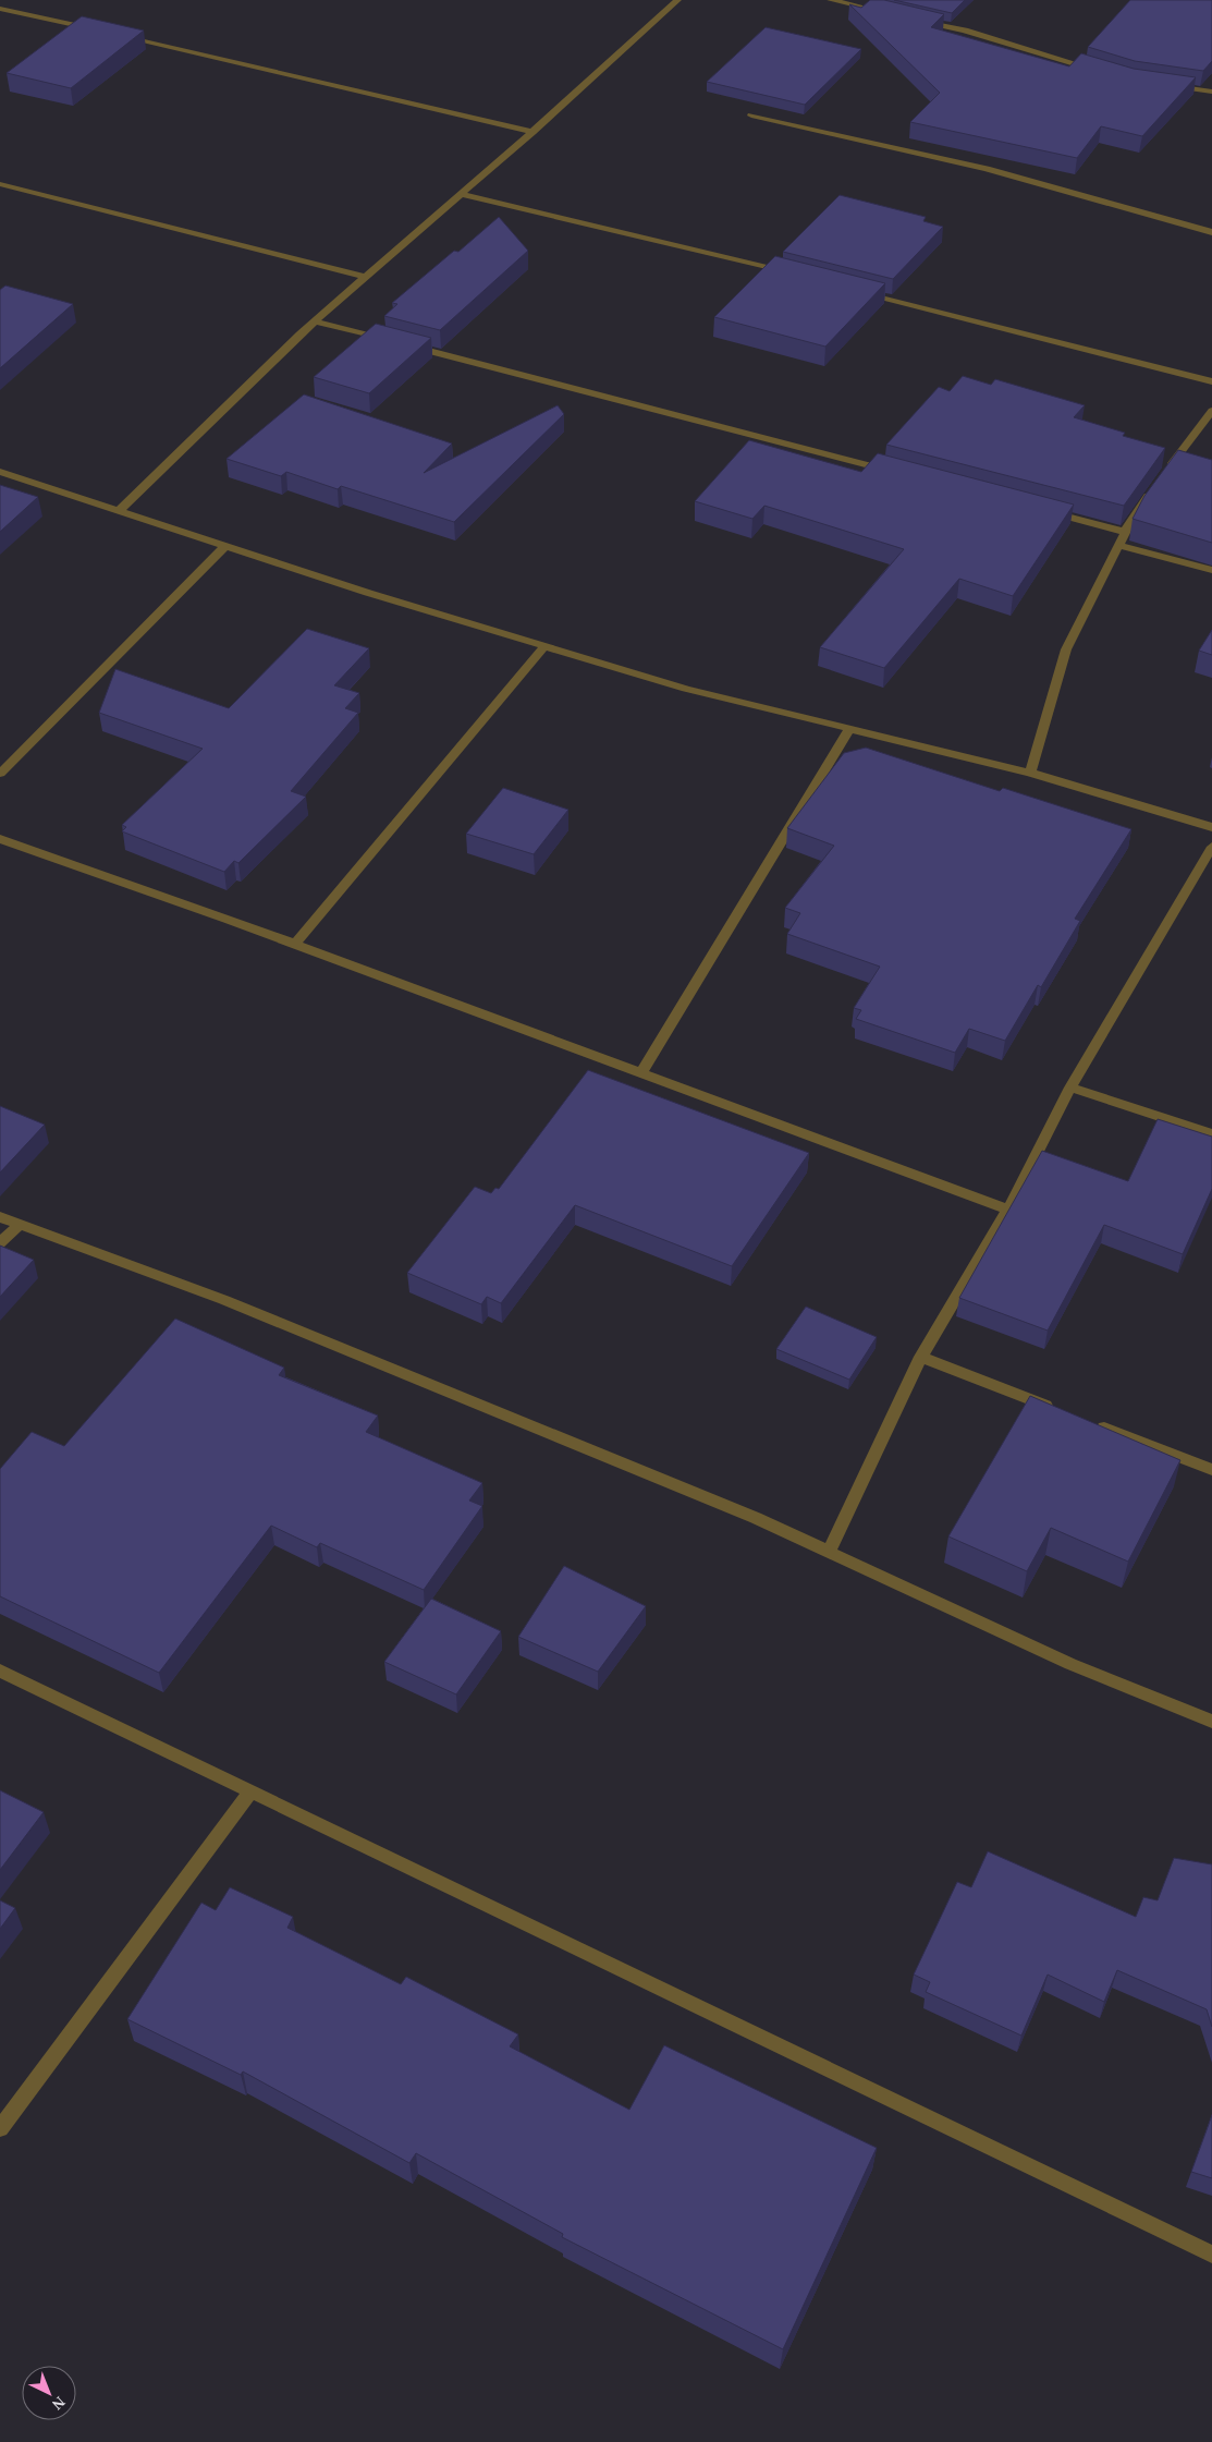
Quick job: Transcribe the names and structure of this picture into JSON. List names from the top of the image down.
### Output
{
  "north": "bottom right"
}
